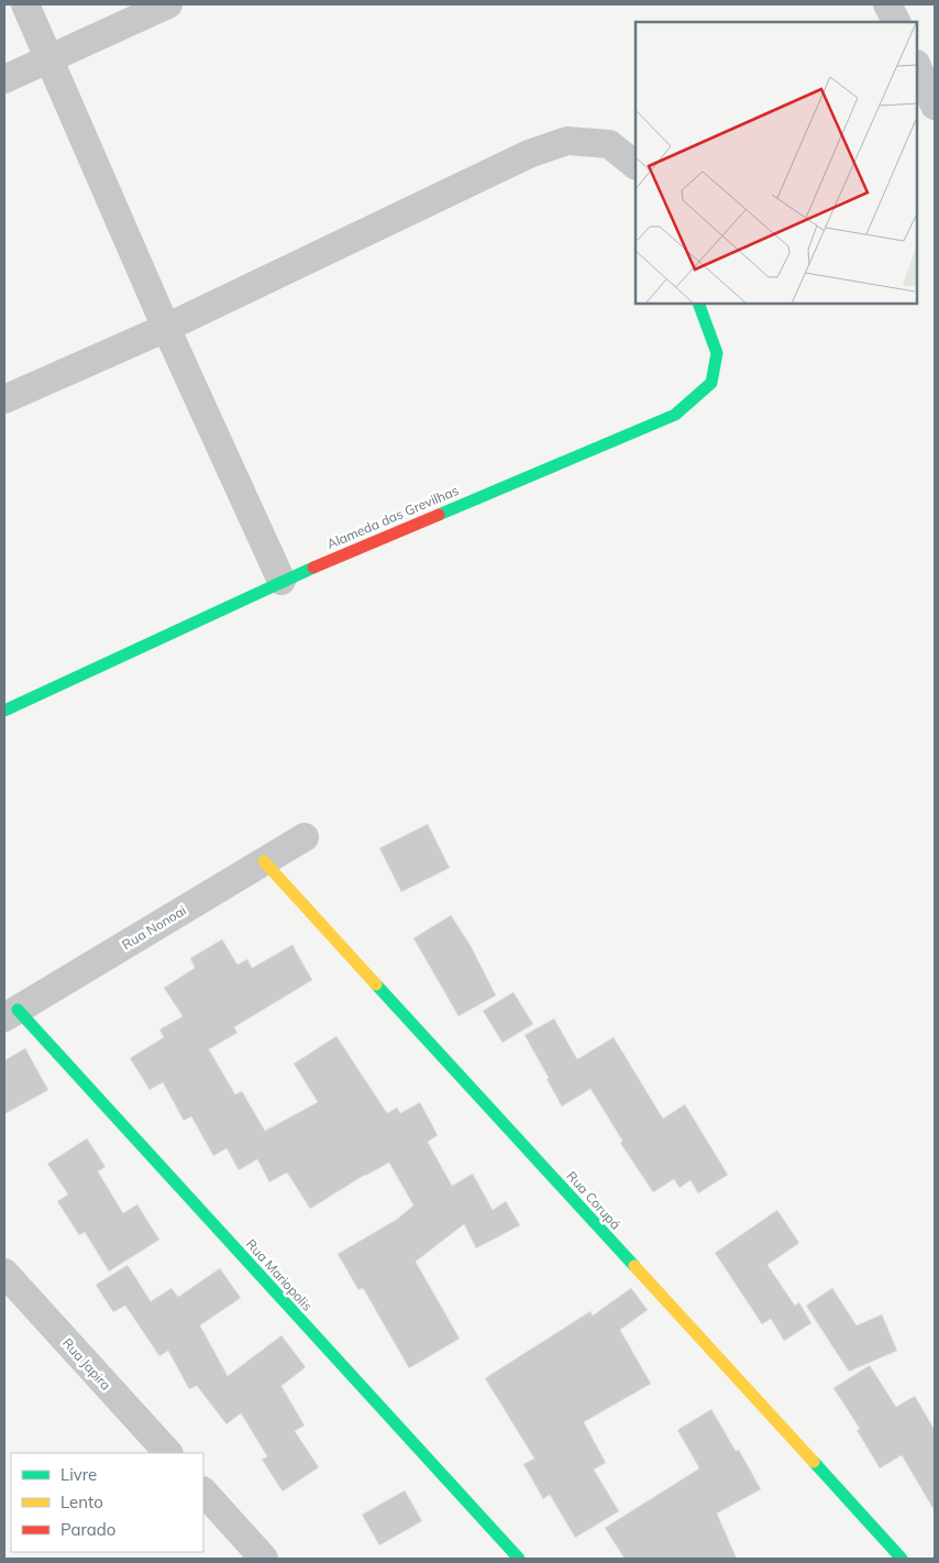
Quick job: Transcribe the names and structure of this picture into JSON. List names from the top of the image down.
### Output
{
  "streets": {
    "street": [
      "Alameda das Grevilhas",
      "Rua Nonoai",
      "Rua Corupá",
      "Rua Mariopolis",
      "Rua Japira"
    ]
  },
  "crossings": [
    ["Rua Nonoai", "Rua Corupá"],
    ["Rua Nonoai", "Rua Mariopolis"]
  ],
  "legend": ["Livre", "Lento", "Parado"]
}
